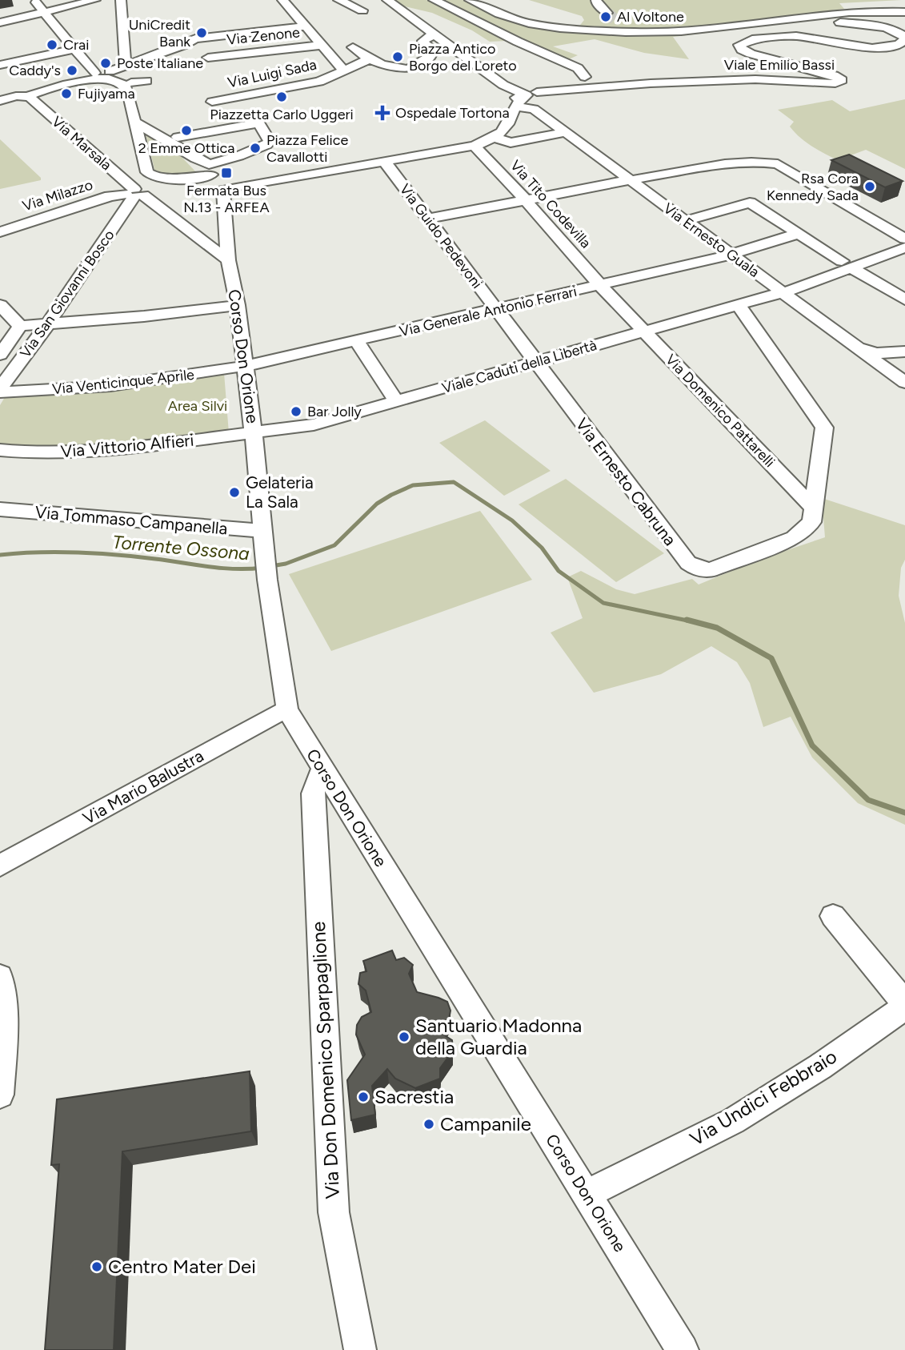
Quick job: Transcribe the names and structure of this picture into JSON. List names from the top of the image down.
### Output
{
  "streets": {
    "street": [
      "Via Zenone",
      "Viale Emilio Bassi",
      "Via Luigi Sada",
      "Via Marsala",
      "Via Milazzo",
      "Via Tito Codevilla",
      "Via Guido Pedevoni",
      "Via Ernesto Guala",
      "Via San Giovanni Bosco",
      "Via Generale Antonio Ferrari",
      "Corso Don Orione",
      "Viale Caduti della Libertà",
      "Via Venticinque Aprile",
      "Via Domenico Pattarelli",
      "Via Vittorio Alfieri",
      "Via Ernesto Cabruna",
      "Via Tommaso Campanella",
      "Via Mario Balustra",
      "Via Don Domenico Sparpaglione",
      "Via Undici Febbraio"
    ]
  },
  "crossings": [
    ["Viale Emilio Bassi", "Via Ernesto Guala"],
    ["Via Marsala", "Via Milazzo"],
    ["Via Marsala", "Via San Giovanni Bosco"],
    ["Via Marsala", "Corso Don Orione"],
    ["Via Milazzo", "Via San Giovanni Bosco"],
    ["Via Milazzo", "Corso Don Orione"],
    ["Via Tito Codevilla", "Via Generale Antonio Ferrari"],
    ["Via Tito Codevilla", "Via Domenico Pattarelli"],
    ["Via Guido Pedevoni", "Via Generale Antonio Ferrari"],
    ["Via Guido Pedevoni", "Via Ernesto Cabruna"],
    ["Via Ernesto Guala", "Via Generale Antonio Ferrari"],
    ["Via Ernesto Guala", "Viale Caduti della Libertà"],
    ["Via San Giovanni Bosco", "Via Venticinque Aprile"],
    ["Via Generale Antonio Ferrari", "Corso Don Orione"],
    ["Via Generale Antonio Ferrari", "Via Venticinque Aprile"],
    ["Via Generale Antonio Ferrari", "Via Domenico Pattarelli"],
    ["Via Generale Antonio Ferrari", "Via Ernesto Cabruna"],
    ["Corso Don Orione", "Viale Caduti della Libertà"],
    ["Corso Don Orione", "Via Venticinque Aprile"],
    ["Corso Don Orione", "Via Vittorio Alfieri"],
    ["Corso Don Orione", "Via Tommaso Campanella"],
    ["Corso Don Orione", "Via Mario Balustra"],
    ["Corso Don Orione", "Via Don Domenico Sparpaglione"],
    ["Corso Don Orione", "Via Undici Febbraio"],
    ["Viale Caduti della Libertà", "Via Domenico Pattarelli"],
    ["Viale Caduti della Libertà", "Via Vittorio Alfieri"],
    ["Viale Caduti della Libertà", "Via Ernesto Cabruna"],
    ["Via Domenico Pattarelli", "Via Ernesto Cabruna"]
  ],
  "water": ["Torrente Ossona"],
  "parks": ["Area Silvi"],
  "places": {
    "other": [
      "Al Voltone",
      "UniCredit Bank",
      "Crai",
      "Piazza Antico Borgo del Loreto",
      "Poste Italiane",
      "Caddy's",
      "Fujiyama",
      "Piazzetta Carlo Uggeri",
      "2 Emme Ottica",
      "Piazza Felice Cavallotti",
      "Rsa Cora Kennedy Sada",
      "Bar Jolly",
      "Gelateria La Sala",
      "Santuario Madonna della Guardia",
      "Sacrestia",
      "Campanile",
      "Centro Mater Dei"
    ],
    "health": ["Ospedale Tortona"],
    "transit": ["Fermata Bus N.13 - ARFEA"]
  }
}
